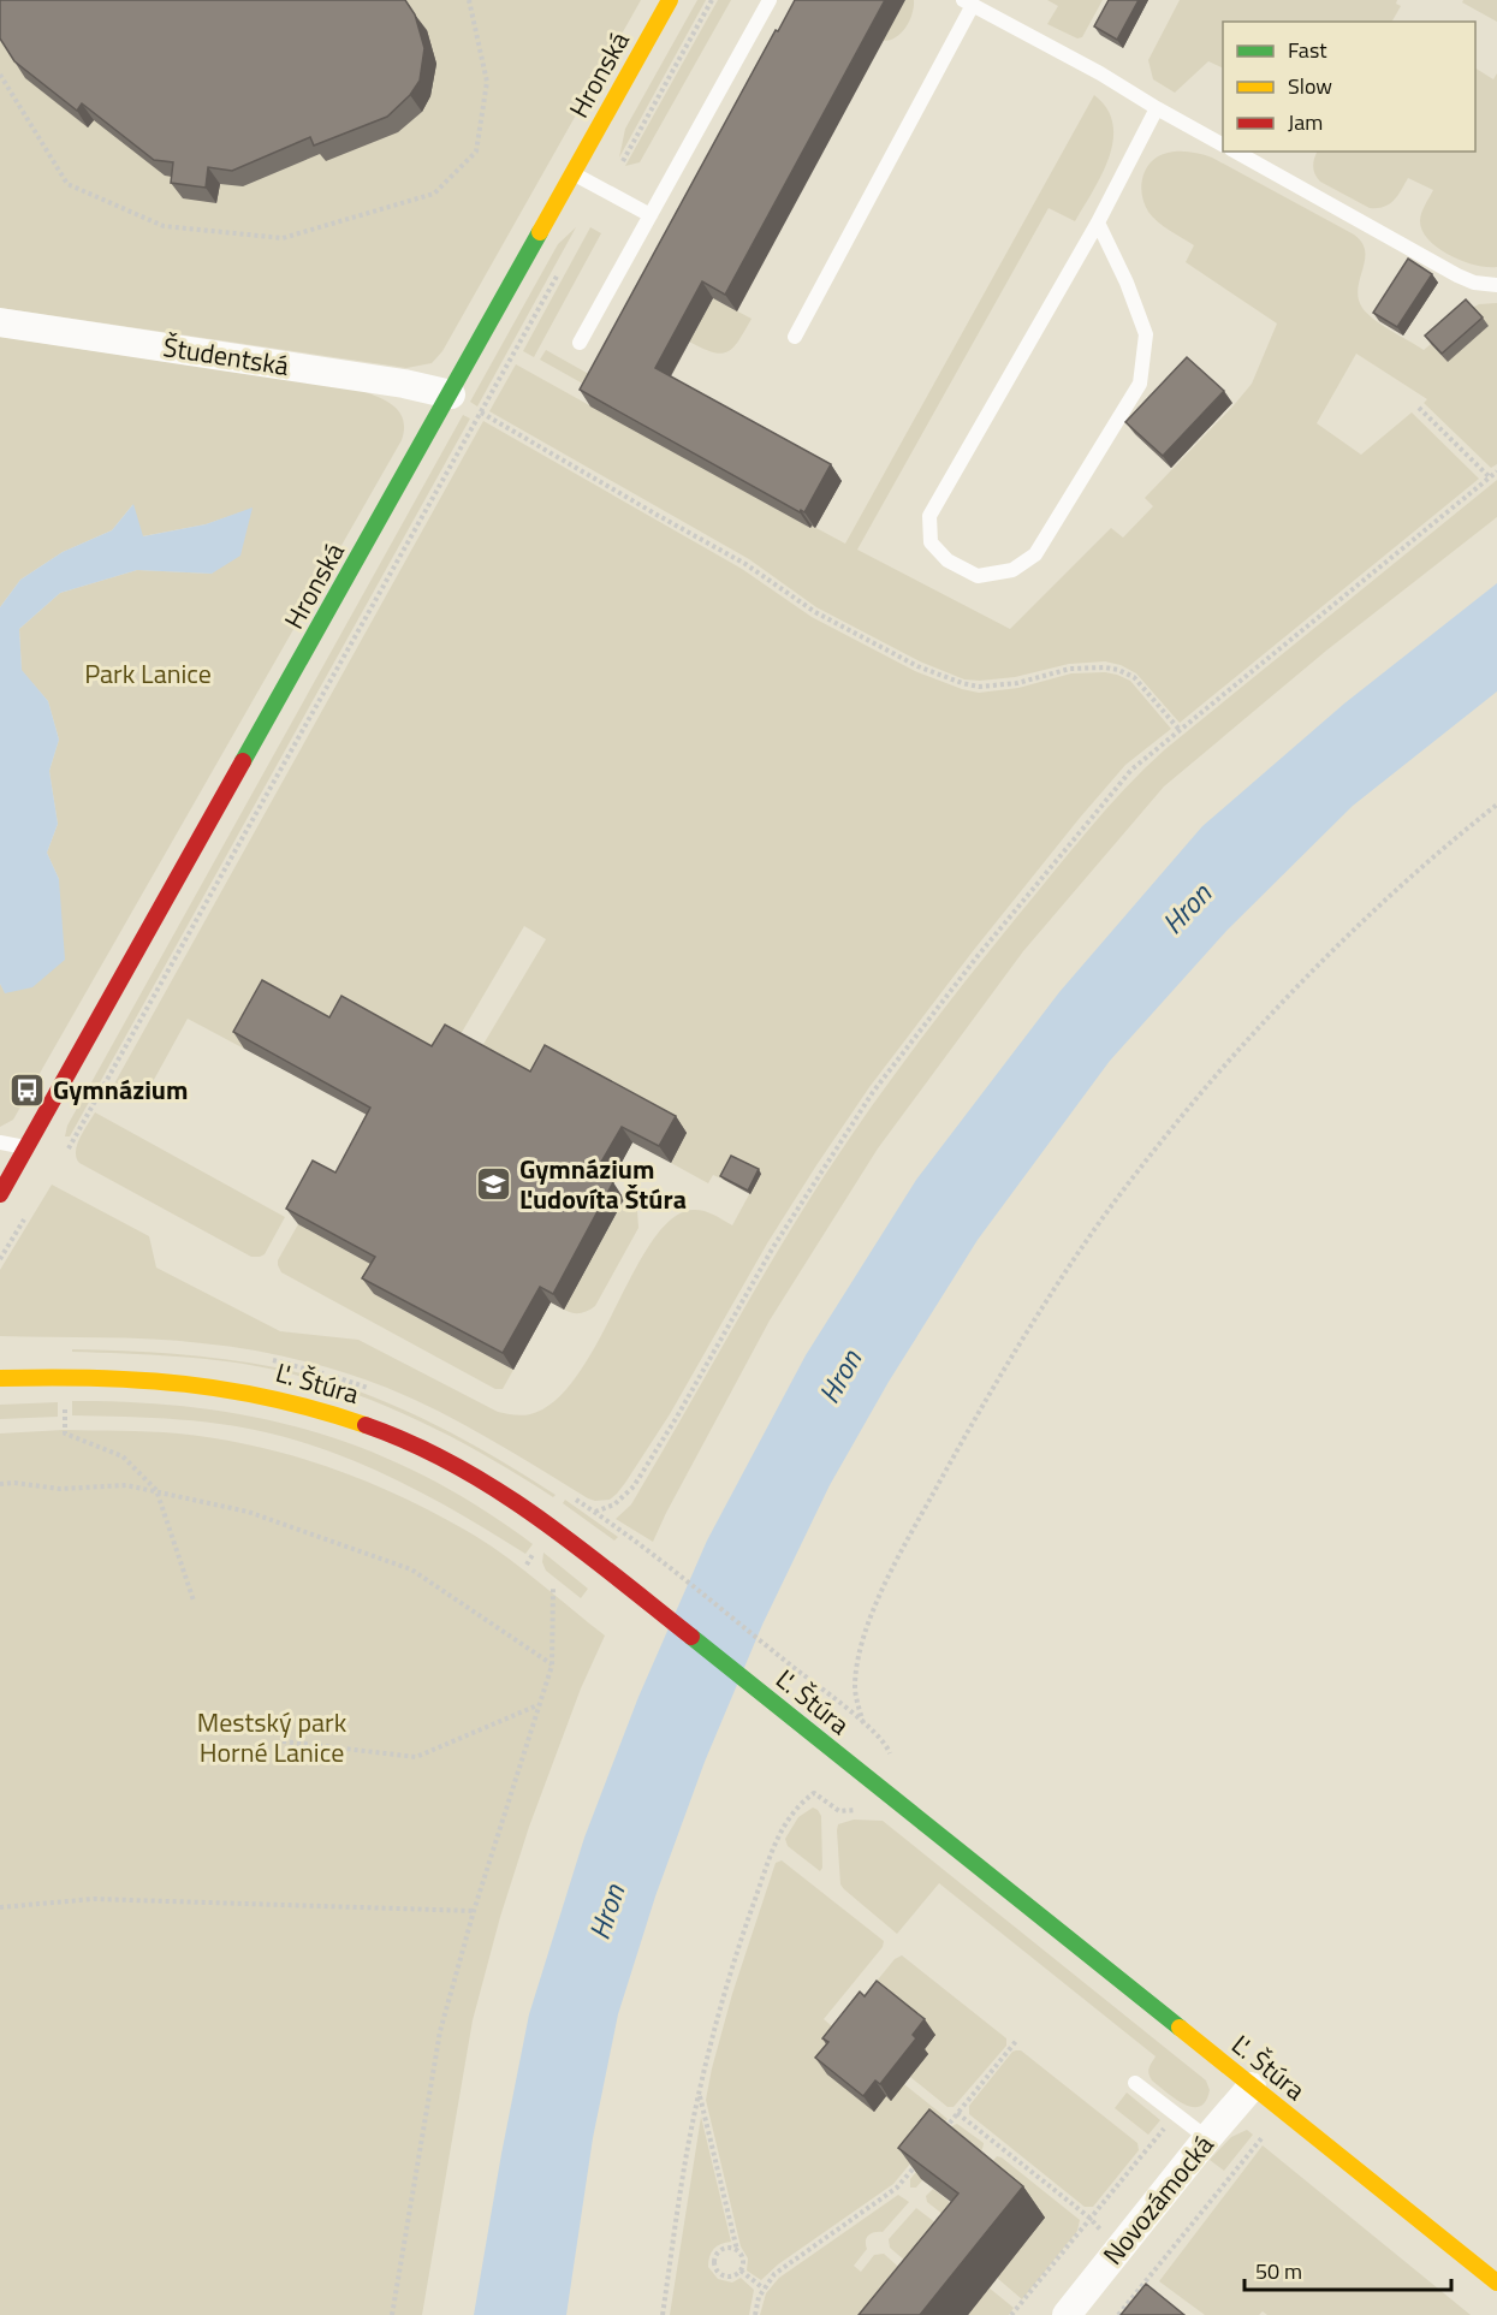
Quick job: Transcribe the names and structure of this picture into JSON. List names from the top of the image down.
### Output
{
  "streets": {
    "street": [
      "Hronská",
      "Študentská",
      "Ľ. Štúra",
      "Novozámocká"
    ]
  },
  "crossings": [
    ["Hronská", "Študentská"],
    ["Ľ. Štúra", "Novozámocká"]
  ],
  "water": ["Hron"],
  "parks": ["Park Lanice", "Mestský park Horné Lanice"],
  "places": {
    "bus stop": ["Gymnázium"],
    "school or university": ["Gymnázium Ľudovíta Štúra"]
  },
  "legend": ["Fast", "Slow", "Jam"],
  "scale_bar": "50 m"
}
